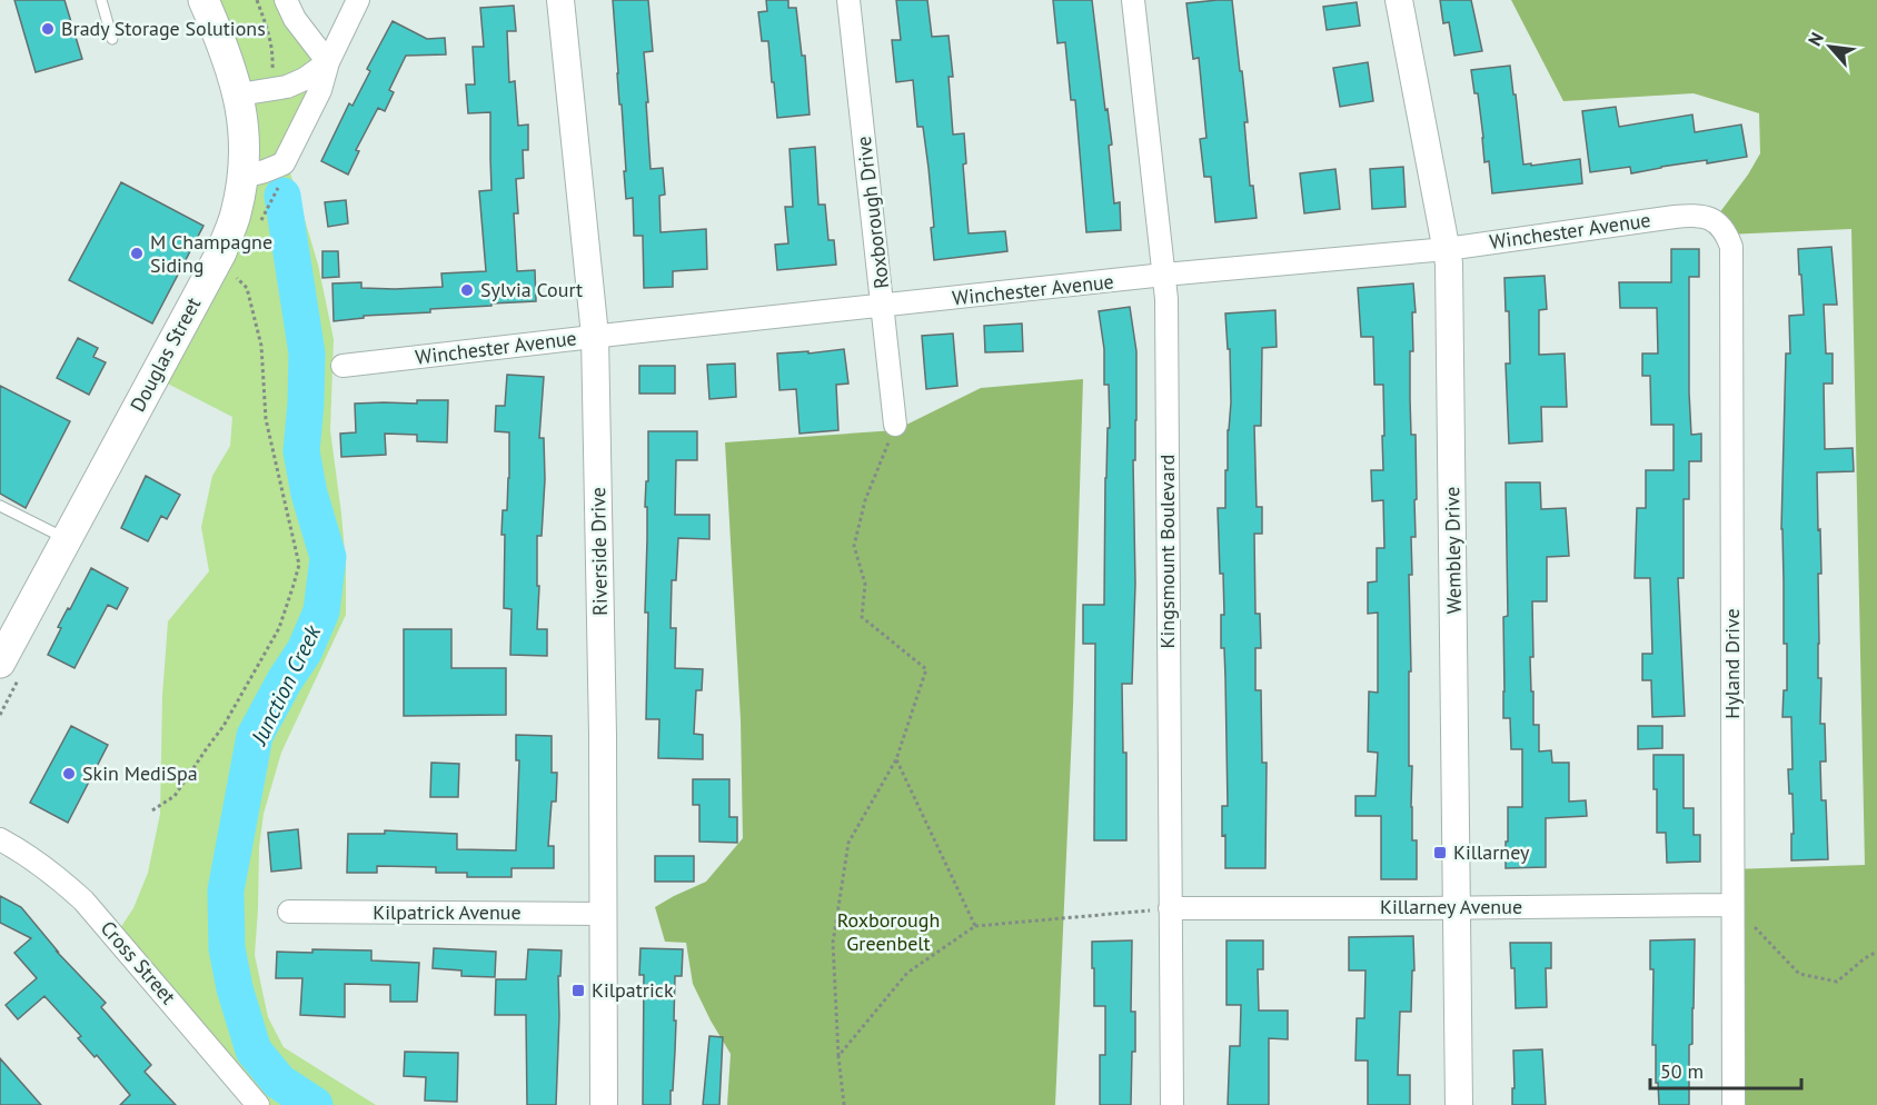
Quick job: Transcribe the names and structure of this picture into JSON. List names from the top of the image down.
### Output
{
  "streets": {
    "main road": ["Douglas Street"],
    "street": [
      "Roxborough Drive",
      "Winchester Avenue",
      "Wembley Drive",
      "Riverside Drive",
      "Kingsmount Boulevard",
      "Hyland Drive",
      "Killarney Avenue",
      "Kilpatrick Avenue",
      "Cross Street"
    ]
  },
  "crossings": [
    ["Roxborough Drive", "Winchester Avenue"],
    ["Winchester Avenue", "Wembley Drive"],
    ["Winchester Avenue", "Riverside Drive"],
    ["Winchester Avenue", "Kingsmount Boulevard"],
    ["Winchester Avenue", "Hyland Drive"],
    ["Wembley Drive", "Killarney Avenue"],
    ["Riverside Drive", "Kilpatrick Avenue"],
    ["Kingsmount Boulevard", "Killarney Avenue"],
    ["Hyland Drive", "Killarney Avenue"]
  ],
  "water": ["Junction Creek"],
  "parks": ["Roxborough Greenbelt"],
  "places": {
    "other": [
      "Brady Storage Solutions",
      "M Champagne Siding",
      "Sylvia Court",
      "Skin MediSpa"
    ],
    "transit": ["Killarney", "Kilpatrick"]
  },
  "scale_bar": "50 m",
  "north": "top left"
}
